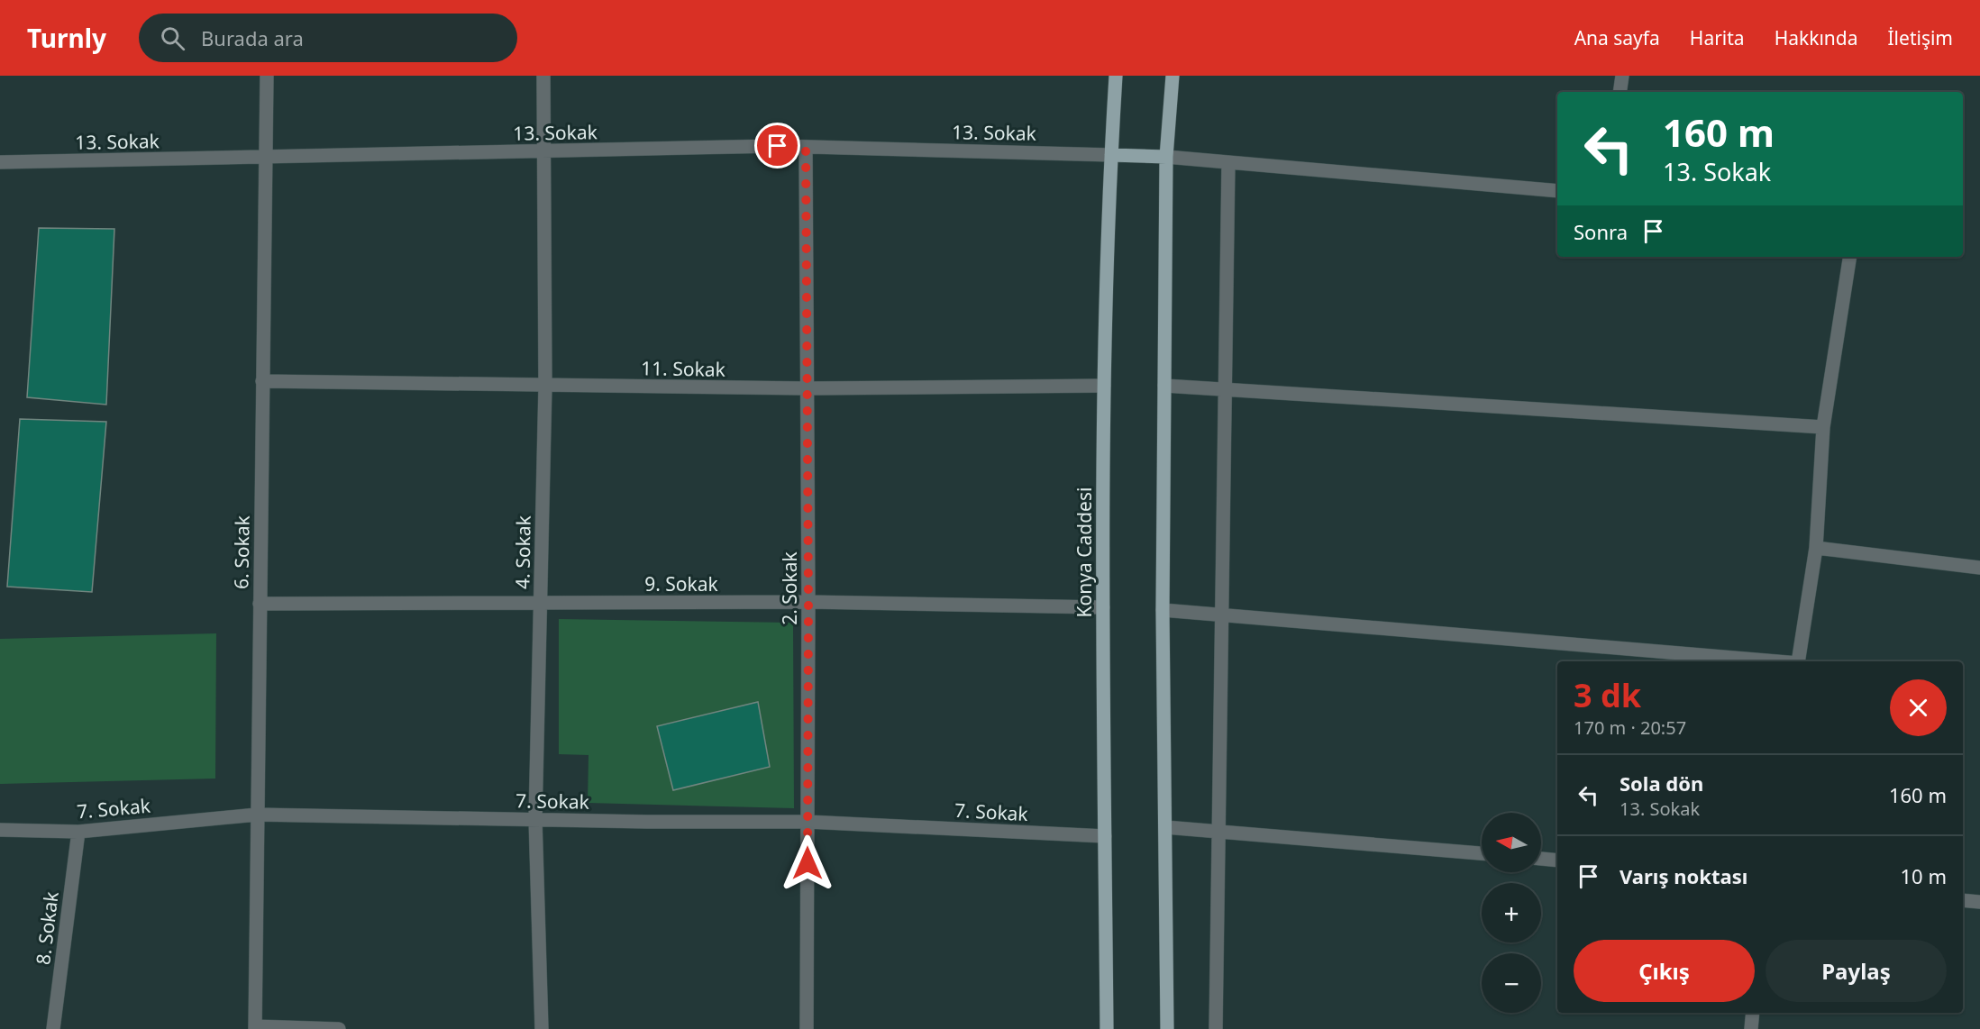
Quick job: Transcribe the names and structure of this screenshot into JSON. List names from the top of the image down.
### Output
{
  "streets": {
    "main road": ["Konya Caddesi"],
    "street": [
      "13. Sokak",
      "11. Sokak",
      "6. Sokak",
      "4. Sokak",
      "9. Sokak",
      "2. Sokak",
      "7. Sokak",
      "8. Sokak"
    ]
  },
  "crossings": [
    ["13. Sokak", "6. Sokak"],
    ["13. Sokak", "4. Sokak"],
    ["13. Sokak", "Konya Caddesi"],
    ["13. Sokak", "2. Sokak"],
    ["11. Sokak", "6. Sokak"],
    ["11. Sokak", "4. Sokak"],
    ["11. Sokak", "Konya Caddesi"],
    ["11. Sokak", "2. Sokak"],
    ["6. Sokak", "9. Sokak"],
    ["6. Sokak", "7. Sokak"],
    ["4. Sokak", "9. Sokak"],
    ["4. Sokak", "7. Sokak"],
    ["Konya Caddesi", "9. Sokak"],
    ["Konya Caddesi", "7. Sokak"],
    ["9. Sokak", "2. Sokak"],
    ["2. Sokak", "7. Sokak"],
    ["7. Sokak", "8. Sokak"]
  ],
  "north": "left",
  "page": {
    "header": "Turnly",
    "search": "Burada ara",
    "nav": [
      "Ana sayfa",
      "Harita",
      "Hakkında",
      "İletişim"
    ],
    "turn": ["160 m", "13. Sokak"],
    "then": "Sonra",
    "heading": ["3 dk", "170 m · 20:57"],
    "list": [
      {
        "name": "Sola dön",
        "note": "13. Sokak",
        "value": "160 m"
      },
      {
        "name": "Varış noktası",
        "value": "10 m"
      }
    ],
    "map_buttons": ["+", "−"],
    "buttons": ["Çıkış", "Paylaş"]
  }
}
